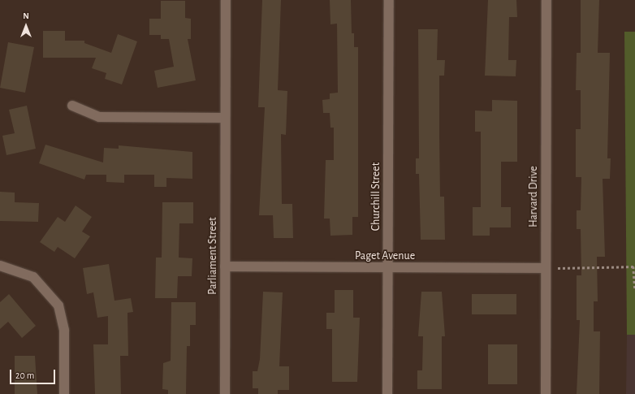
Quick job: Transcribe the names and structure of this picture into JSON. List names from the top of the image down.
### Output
{
  "streets": {
    "street": [
      "Churchill Street",
      "Harvard Drive",
      "Parliament Street",
      "Paget Avenue"
    ]
  },
  "crossings": [
    ["Churchill Street", "Paget Avenue"],
    ["Harvard Drive", "Paget Avenue"],
    ["Parliament Street", "Paget Avenue"]
  ],
  "scale_bar": "20 m",
  "north": "top"
}
